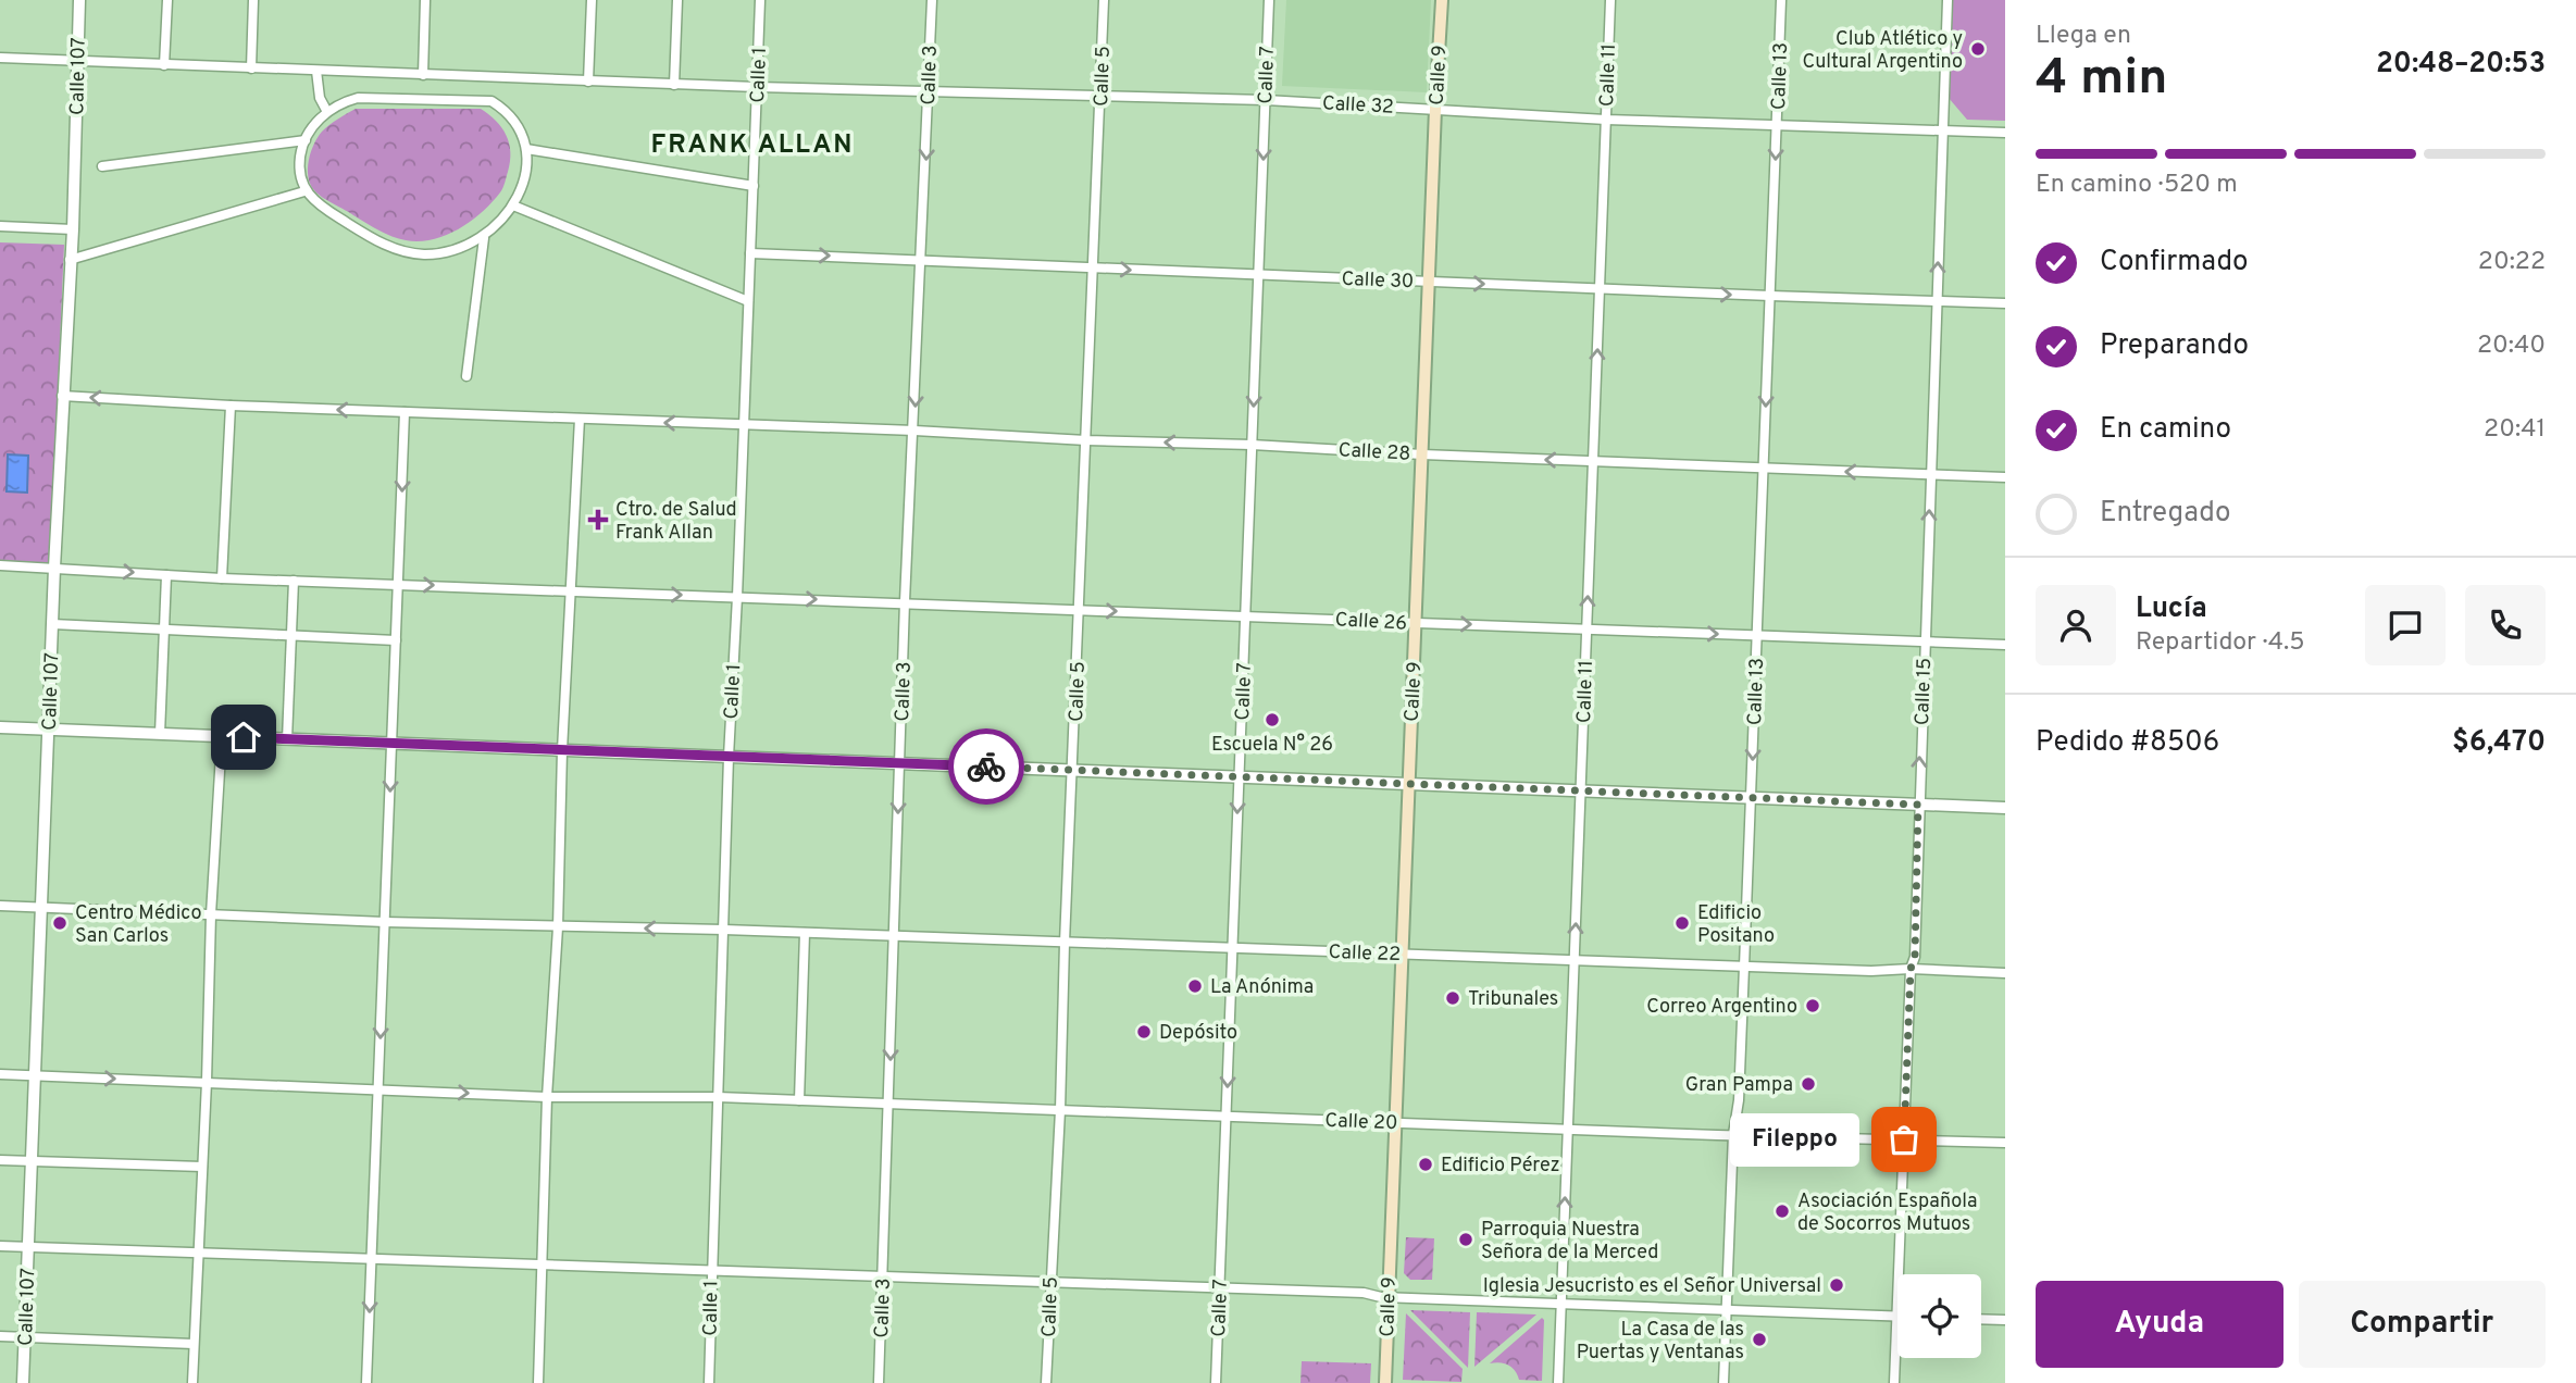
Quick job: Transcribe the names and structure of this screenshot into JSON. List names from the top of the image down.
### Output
{
  "streets": {
    "main road": ["Calle 9"],
    "street": [
      "Calle 1",
      "Calle 3",
      "Calle 7",
      "Calle 11",
      "Calle 107",
      "Calle 5",
      "Calle 13",
      "Calle 32",
      "Calle 30",
      "Calle 28",
      "Calle 26",
      "Calle 15",
      "Calle 22",
      "Calle 20"
    ]
  },
  "crossings": [
    ["Calle 1", "Calle 32"],
    ["Calle 1", "Calle 30"],
    ["Calle 1", "Calle 28"],
    ["Calle 1", "Calle 26"],
    ["Calle 1", "Calle 22"],
    ["Calle 1", "Calle 20"],
    ["Calle 3", "Calle 32"],
    ["Calle 3", "Calle 30"],
    ["Calle 3", "Calle 28"],
    ["Calle 3", "Calle 26"],
    ["Calle 3", "Calle 22"],
    ["Calle 3", "Calle 20"],
    ["Calle 7", "Calle 32"],
    ["Calle 7", "Calle 30"],
    ["Calle 7", "Calle 28"],
    ["Calle 7", "Calle 26"],
    ["Calle 7", "Calle 22"],
    ["Calle 7", "Calle 20"],
    ["Calle 9", "Calle 32"],
    ["Calle 9", "Calle 30"],
    ["Calle 9", "Calle 28"],
    ["Calle 9", "Calle 26"],
    ["Calle 9", "Calle 22"],
    ["Calle 9", "Calle 20"],
    ["Calle 11", "Calle 32"],
    ["Calle 11", "Calle 30"],
    ["Calle 11", "Calle 28"],
    ["Calle 11", "Calle 26"],
    ["Calle 11", "Calle 22"],
    ["Calle 11", "Calle 20"],
    ["Calle 107", "Calle 32"],
    ["Calle 107", "Calle 28"],
    ["Calle 107", "Calle 26"],
    ["Calle 107", "Calle 22"],
    ["Calle 107", "Calle 20"],
    ["Calle 5", "Calle 32"],
    ["Calle 5", "Calle 30"],
    ["Calle 5", "Calle 28"],
    ["Calle 5", "Calle 26"],
    ["Calle 5", "Calle 22"],
    ["Calle 5", "Calle 20"],
    ["Calle 13", "Calle 32"],
    ["Calle 13", "Calle 30"],
    ["Calle 13", "Calle 28"],
    ["Calle 13", "Calle 26"],
    ["Calle 13", "Calle 22"],
    ["Calle 13", "Calle 20"],
    ["Calle 32", "Calle 15"],
    ["Calle 30", "Calle 15"],
    ["Calle 28", "Calle 15"],
    ["Calle 26", "Calle 15"],
    ["Calle 15", "Calle 22"],
    ["Calle 15", "Calle 20"]
  ],
  "one_way": [
    "Calle 3",
    "Calle 7",
    "Calle 11",
    "Calle 13",
    "Calle 30",
    "Calle 28",
    "Calle 26",
    "Calle 15"
  ],
  "districts": ["FRANK ALLAN"],
  "places": {
    "other": [
      "Club Atlético y Cultural Argentino",
      "Escuela N° 26",
      "Centro Médico San Carlos",
      "Edificio Positano",
      "La Anónima",
      "Tribunales",
      "Correo Argentino",
      "Depósito",
      "Gran Pampa",
      "Fileppo",
      "Edificio Pérez",
      "Asociación Española de Socorros Mutuos",
      "Parroquia Nuestra Señora de la Merced",
      "Iglesia Jesucristo es el Señor Universal",
      "La Casa de las Puertas y Ventanas"
    ],
    "health": ["Ctro. de Salud Frank Allan"]
  },
  "page": {
    "heading": ["4 min", "Llega en", "20:48–20:53"],
    "panel": [
      "Lucía",
      "Repartidor · 4.5",
      "Pedido #8506",
      "$6,470"
    ],
    "bar": "En camino · 520 m",
    "list": [
      ["Confirmado", "20:22"],
      ["Preparando", "20:40"],
      ["En camino", "20:41"],
      "Entregado"
    ],
    "bubble": "Fileppo",
    "buttons": ["Ayuda", "Compartir"]
  }
}
